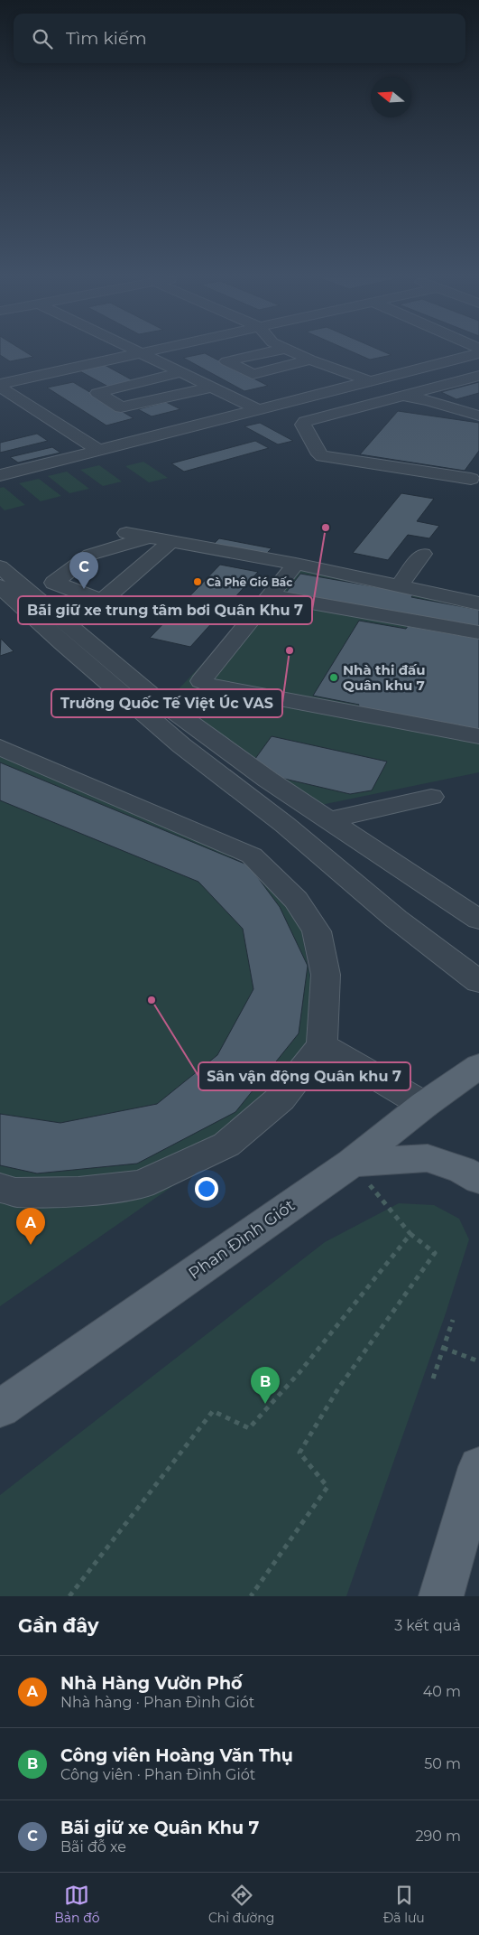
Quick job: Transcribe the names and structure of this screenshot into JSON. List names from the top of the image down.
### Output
{
  "streets": {
    "main road": ["Phan Đình Giót"]
  },
  "places": [
    "Bãi giữ xe trung tâm bơi Quân Khu 7",
    "Cà Phê Gió Bấc",
    "Trường Quốc Tế Việt Úc VAS",
    "Nhà thi đấu Quân khu 7",
    "Sân vận động Quân khu 7"
  ],
  "north": "left",
  "page": {
    "search": "Tìm kiếm",
    "pins": ["C", "A", "B"],
    "heading": ["Gần đây", "3 kết quả"],
    "list": [
      {
        "mark": "A",
        "name": "Nhà Hàng Vườn Phố",
        "note": "Nhà hàng · Phan Đình Giót",
        "value": "40 m"
      },
      {
        "mark": "B",
        "name": "Công viên Hoàng Văn Thụ",
        "note": "Công viên · Phan Đình Giót",
        "value": "50 m"
      },
      {
        "mark": "C",
        "name": "Bãi giữ xe Quân Khu 7",
        "note": "Bãi đỗ xe",
        "value": "290 m"
      }
    ],
    "nav": ["Bản đồ", "Chỉ đường", "Đã lưu"]
  }
}
